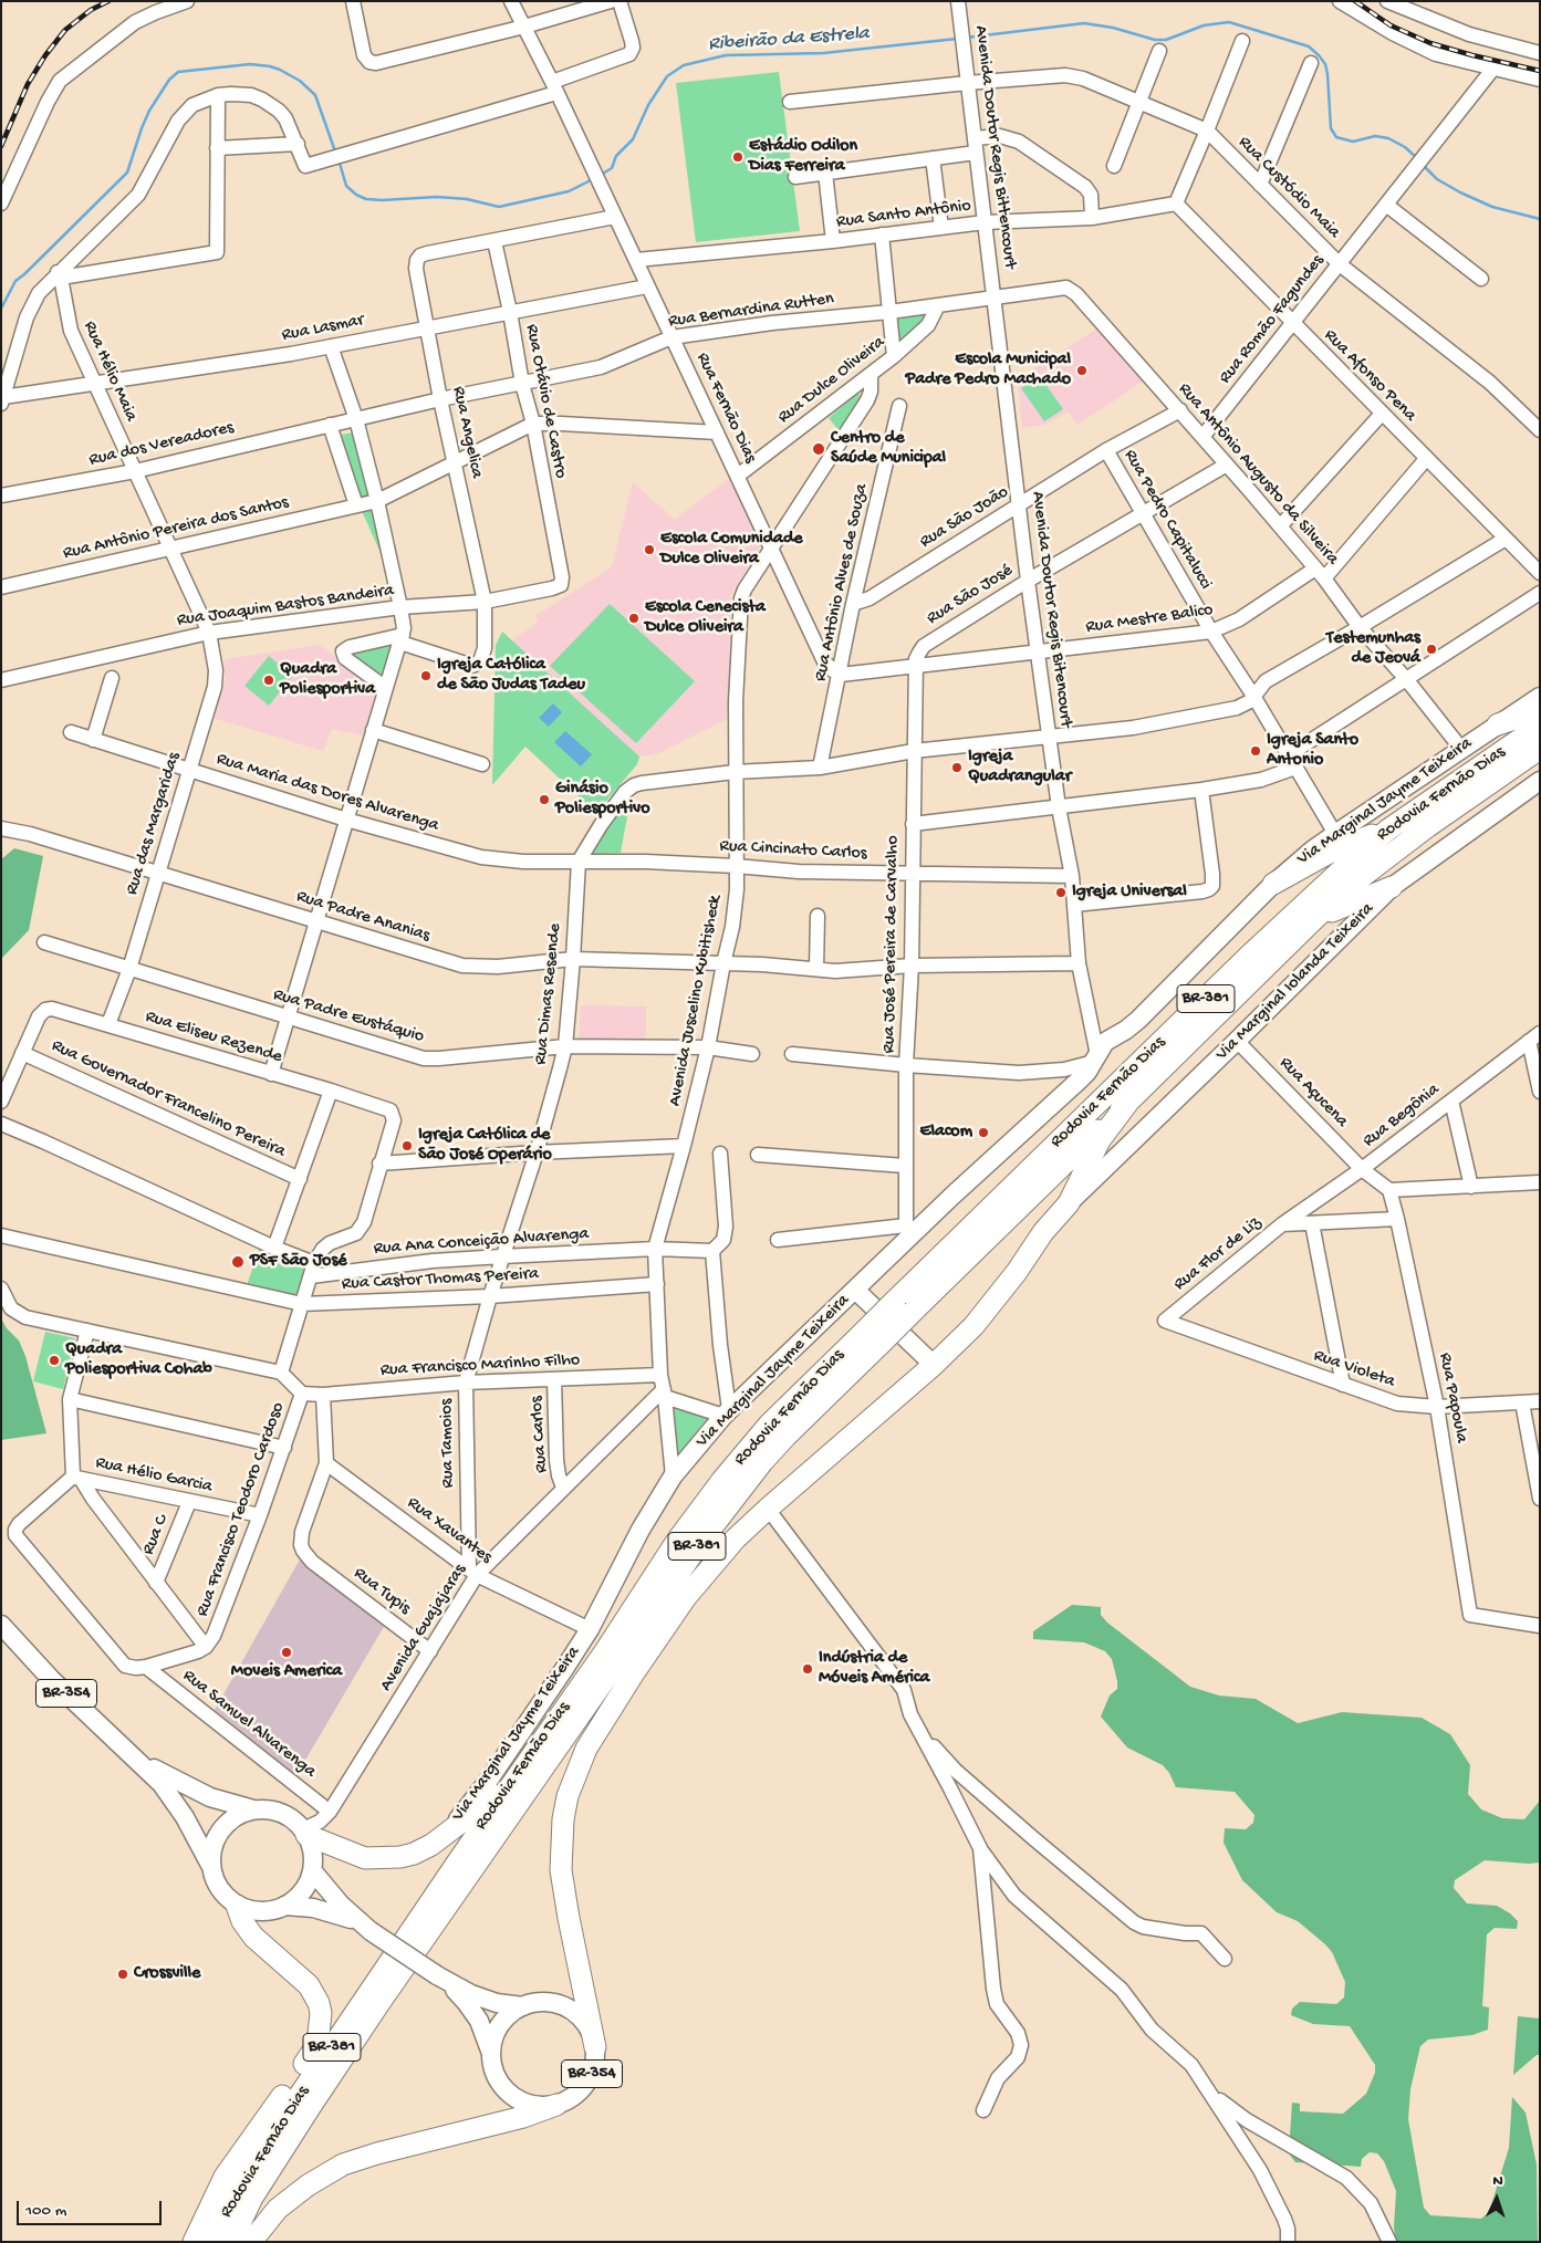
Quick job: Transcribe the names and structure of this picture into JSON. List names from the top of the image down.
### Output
{
  "streets": {
    "highway": ["Rodovia Fernão Dias", "BR-381"],
    "main road": ["Via Marginal Jayme Teixeira", "Via Marginal Iolanda Teixeira", "BR-354"],
    "street": [
      "Avenida Doutor Regis Bittencourt",
      "Rua Custódio Maia",
      "Rua Santo Antônio",
      "Rua Bernardina Rutten",
      "Rua Romão Fagundes",
      "Rua Lasmar",
      "Rua Hélio Maia",
      "Rua Afonso Pena",
      "Rua Dulce Oliveira",
      "Rua Otávio de Castro",
      "Rua Fernão Dias",
      "Rua Angelica",
      "Rua dos Vereadores",
      "Rua Antônio Augusto da Silveira",
      "Rua São João",
      "Rua Pedro Capitalucci",
      "Rua Antônio Pereira dos Santos",
      "Rua Antônio Alves de Souza",
      "Rua São José",
      "Rua Joaquim Bastos Bandeira",
      "Avenida Doutor Regis Bitencourt",
      "Rua Mestre Balico",
      "Rua Maria das Dores Alvarenga",
      "Rua das Margaridas",
      "Rua Cincinato Carlos",
      "Rua Padre Ananias",
      "Rua José Pereira de Carvalho",
      "Rua Dimas Resende",
      "Avenida Juscelino Kubitisheck",
      "Rua Padre Eustáquio",
      "Rua Eliseu Rezende",
      "Rua Açucena",
      "Rua Governador Francelino Pereira",
      "Rua Begônia",
      "Rua Ana Conceição Alvarenga",
      "Rua Flor de Liz",
      "Rua Castor Thomas Pereira",
      "Rua Francisco Marinho Filho",
      "Rua Violeta",
      "Rua Papoula",
      "Rua Carlos",
      "Rua Tamoios",
      "Rua Hélio Garcia",
      "Rua Francisco Teodoro Cardoso",
      "Rua Xavantes",
      "Rua C",
      "Rua Tupis",
      "Avenida Guajajaras",
      "Rua Samuel Alvarenga"
    ]
  },
  "crossings": [
    ["Avenida Doutor Regis Bittencourt", "Rua Custódio Maia"],
    ["Avenida Doutor Regis Bittencourt", "Rua Santo Antônio"],
    ["Avenida Doutor Regis Bittencourt", "Rua Bernardina Rutten"],
    ["Avenida Doutor Regis Bittencourt", "Rua Antônio Augusto da Silveira"],
    ["Avenida Doutor Regis Bittencourt", "Avenida Doutor Regis Bitencourt"],
    ["Rua Custódio Maia", "Rua Romão Fagundes"],
    ["Rua Santo Antônio", "Rua Afonso Pena"],
    ["Rua Santo Antônio", "Rua Fernão Dias"],
    ["Rua Bernardina Rutten", "Rua Dulce Oliveira"],
    ["Rua Bernardina Rutten", "Rua Otávio de Castro"],
    ["Rua Bernardina Rutten", "Rua Fernão Dias"],
    ["Rua Bernardina Rutten", "Rua Angelica"],
    ["Rua Bernardina Rutten", "Rua dos Vereadores"],
    ["Rua Bernardina Rutten", "Rua Antônio Augusto da Silveira"],
    ["Rua Bernardina Rutten", "Avenida Doutor Regis Bitencourt"],
    ["Rua Romão Fagundes", "Rua Afonso Pena"],
    ["Rua Romão Fagundes", "Rua Antônio Augusto da Silveira"],
    ["Rua Lasmar", "Rua Hélio Maia"],
    ["Rua Lasmar", "Rua Otávio de Castro"],
    ["Rua Lasmar", "Rua Fernão Dias"],
    ["Rua Lasmar", "Rua Angelica"],
    ["Rua Hélio Maia", "Rua dos Vereadores"],
    ["Rua Hélio Maia", "Rua Antônio Pereira dos Santos"],
    ["Rua Hélio Maia", "Rua Joaquim Bastos Bandeira"],
    ["Rua Hélio Maia", "Rua das Margaridas"],
    ["Rua Afonso Pena", "Rua Mestre Balico"],
    ["Rua Dulce Oliveira", "Rua Fernão Dias"],
    ["Rua Dulce Oliveira", "Avenida Juscelino Kubitisheck"],
    ["Rua Otávio de Castro", "Rua Angelica"],
    ["Rua Otávio de Castro", "Rua Antônio Pereira dos Santos"],
    ["Rua Otávio de Castro", "Rua Joaquim Bastos Bandeira"],
    ["Rua Fernão Dias", "Rua Antônio Alves de Souza"],
    ["Rua Fernão Dias", "Rua Mestre Balico"],
    ["Rua Fernão Dias", "Avenida Juscelino Kubitisheck"],
    ["Rua Angelica", "Rua Antônio Pereira dos Santos"],
    ["Rua Angelica", "Rua Joaquim Bastos Bandeira"],
    ["Rua Antônio Augusto da Silveira", "Rua São João"],
    ["Rua Antônio Augusto da Silveira", "Rua São José"],
    ["Rua Antônio Augusto da Silveira", "Avenida Doutor Regis Bitencourt"],
    ["Rua Antônio Augusto da Silveira", "Rua Mestre Balico"],
    ["Rua Antônio Augusto da Silveira", "Via Marginal Jayme Teixeira"],
    ["Rua São João", "Rua Pedro Capitalucci"],
    ["Rua São João", "Rua Antônio Alves de Souza"],
    ["Rua São João", "Avenida Doutor Regis Bitencourt"],
    ["Rua Pedro Capitalucci", "Rua São José"],
    ["Rua Pedro Capitalucci", "Rua Mestre Balico"],
    ["Rua Pedro Capitalucci", "Via Marginal Jayme Teixeira"],
    ["Rua Antônio Alves de Souza", "Rua Mestre Balico"],
    ["Rua São José", "Avenida Doutor Regis Bitencourt"],
    ["Rua São José", "Rua Mestre Balico"],
    ["Rua São José", "Rua José Pereira de Carvalho"],
    ["Rua Joaquim Bastos Bandeira", "Rua das Margaridas"],
    ["Avenida Doutor Regis Bitencourt", "Rua Mestre Balico"],
    ["Avenida Doutor Regis Bitencourt", "Via Marginal Jayme Teixeira"],
    ["Avenida Doutor Regis Bitencourt", "Rua Cincinato Carlos"],
    ["Avenida Doutor Regis Bitencourt", "Rua Padre Ananias"],
    ["Rua Mestre Balico", "Rua José Pereira de Carvalho"],
    ["Rua Maria das Dores Alvarenga", "Rua das Margaridas"],
    ["Rua Maria das Dores Alvarenga", "Rua Cincinato Carlos"],
    ["Rua Maria das Dores Alvarenga", "Rua Dimas Resende"],
    ["Via Marginal Jayme Teixeira", "Avenida Juscelino Kubitisheck"],
    ["Via Marginal Jayme Teixeira", "Rua Xavantes"],
    ["Rua das Margaridas", "Rua Padre Ananias"],
    ["Rua das Margaridas", "Rua Padre Eustáquio"],
    ["Rua das Margaridas", "Rua Eliseu Rezende"],
    ["Rua Cincinato Carlos", "Rua José Pereira de Carvalho"],
    ["Rua Cincinato Carlos", "Rua Dimas Resende"],
    ["Rua Cincinato Carlos", "Avenida Juscelino Kubitisheck"],
    ["Rua Padre Ananias", "Rua José Pereira de Carvalho"],
    ["Rua Padre Ananias", "Rua Dimas Resende"],
    ["Rua Padre Ananias", "Avenida Juscelino Kubitisheck"],
    ["Via Marginal Iolanda Teixeira", "Rua Açucena"],
    ["Rua Dimas Resende", "Rua Padre Eustáquio"],
    ["Rua Dimas Resende", "Rua Ana Conceição Alvarenga"],
    ["Rua Dimas Resende", "Rua Castor Thomas Pereira"],
    ["Rua Dimas Resende", "Rua Francisco Marinho Filho"],
    ["Rua Dimas Resende", "Rua Tamoios"],
    ["Avenida Juscelino Kubitisheck", "Rua Padre Eustáquio"],
    ["Avenida Juscelino Kubitisheck", "Rua Ana Conceição Alvarenga"],
    ["Avenida Juscelino Kubitisheck", "Rua Castor Thomas Pereira"],
    ["Avenida Juscelino Kubitisheck", "Rua Francisco Marinho Filho"],
    ["Avenida Juscelino Kubitisheck", "Avenida Guajajaras"],
    ["Rua Eliseu Rezende", "Rua Governador Francelino Pereira"],
    ["Rua Açucena", "Rua Begônia"],
    ["Rua Açucena", "Rua Papoula"],
    ["Rua Begônia", "Rua Flor de Liz"],
    ["Rua Flor de Liz", "Rua Violeta"],
    ["Rua Flor de Liz", "Rua Papoula"],
    ["Rua Francisco Marinho Filho", "Rua Carlos"],
    ["Rua Francisco Marinho Filho", "Rua Tamoios"],
    ["Rua Francisco Marinho Filho", "Rua Francisco Teodoro Cardoso"],
    ["Rua Francisco Marinho Filho", "Avenida Guajajaras"],
    ["Rua Violeta", "Rua Papoula"],
    ["Rua Carlos", "Avenida Guajajaras"],
    ["Rua Tamoios", "Rua Xavantes"],
    ["Rua Tamoios", "Avenida Guajajaras"],
    ["Rua Hélio Garcia", "Rua Francisco Teodoro Cardoso"],
    ["Rua Hélio Garcia", "Rua C"],
    ["Rua Xavantes", "Rua Tupis"],
    ["Rua Xavantes", "Avenida Guajajaras"],
    ["Rua Tupis", "Avenida Guajajaras"],
    ["Avenida Guajajaras", "BR-354"],
    ["Avenida Guajajaras", "Rua Samuel Alvarenga"]
  ],
  "water": ["Ribeirão da Estrela"],
  "places": [
    "Estádio Odilon Dias Ferreira",
    "Escola Municipal Padre Pedro Machado",
    "Centro de Saúde Municipal",
    "Escola Comunidade Dulce Oliveira",
    "Escola Cenecista Dulce Oliveira",
    "Testemunhas de Jeová",
    "Igreja Católica de São Judas Tadeu",
    "Quadra Poliesportiva",
    "Igreja Santo Antonio",
    "Igreja Quadrangular",
    "Ginásio Poliesportivo",
    "Igreja Universal",
    "Elacom",
    "Igreja Católica de São José Operário",
    "PSF São José",
    "Quadra Poliesportiva Cohab",
    "Moveis America",
    "Indústria de Móveis América",
    "Crossville"
  ],
  "scale_bar": "100 m",
  "north": "top"
}
